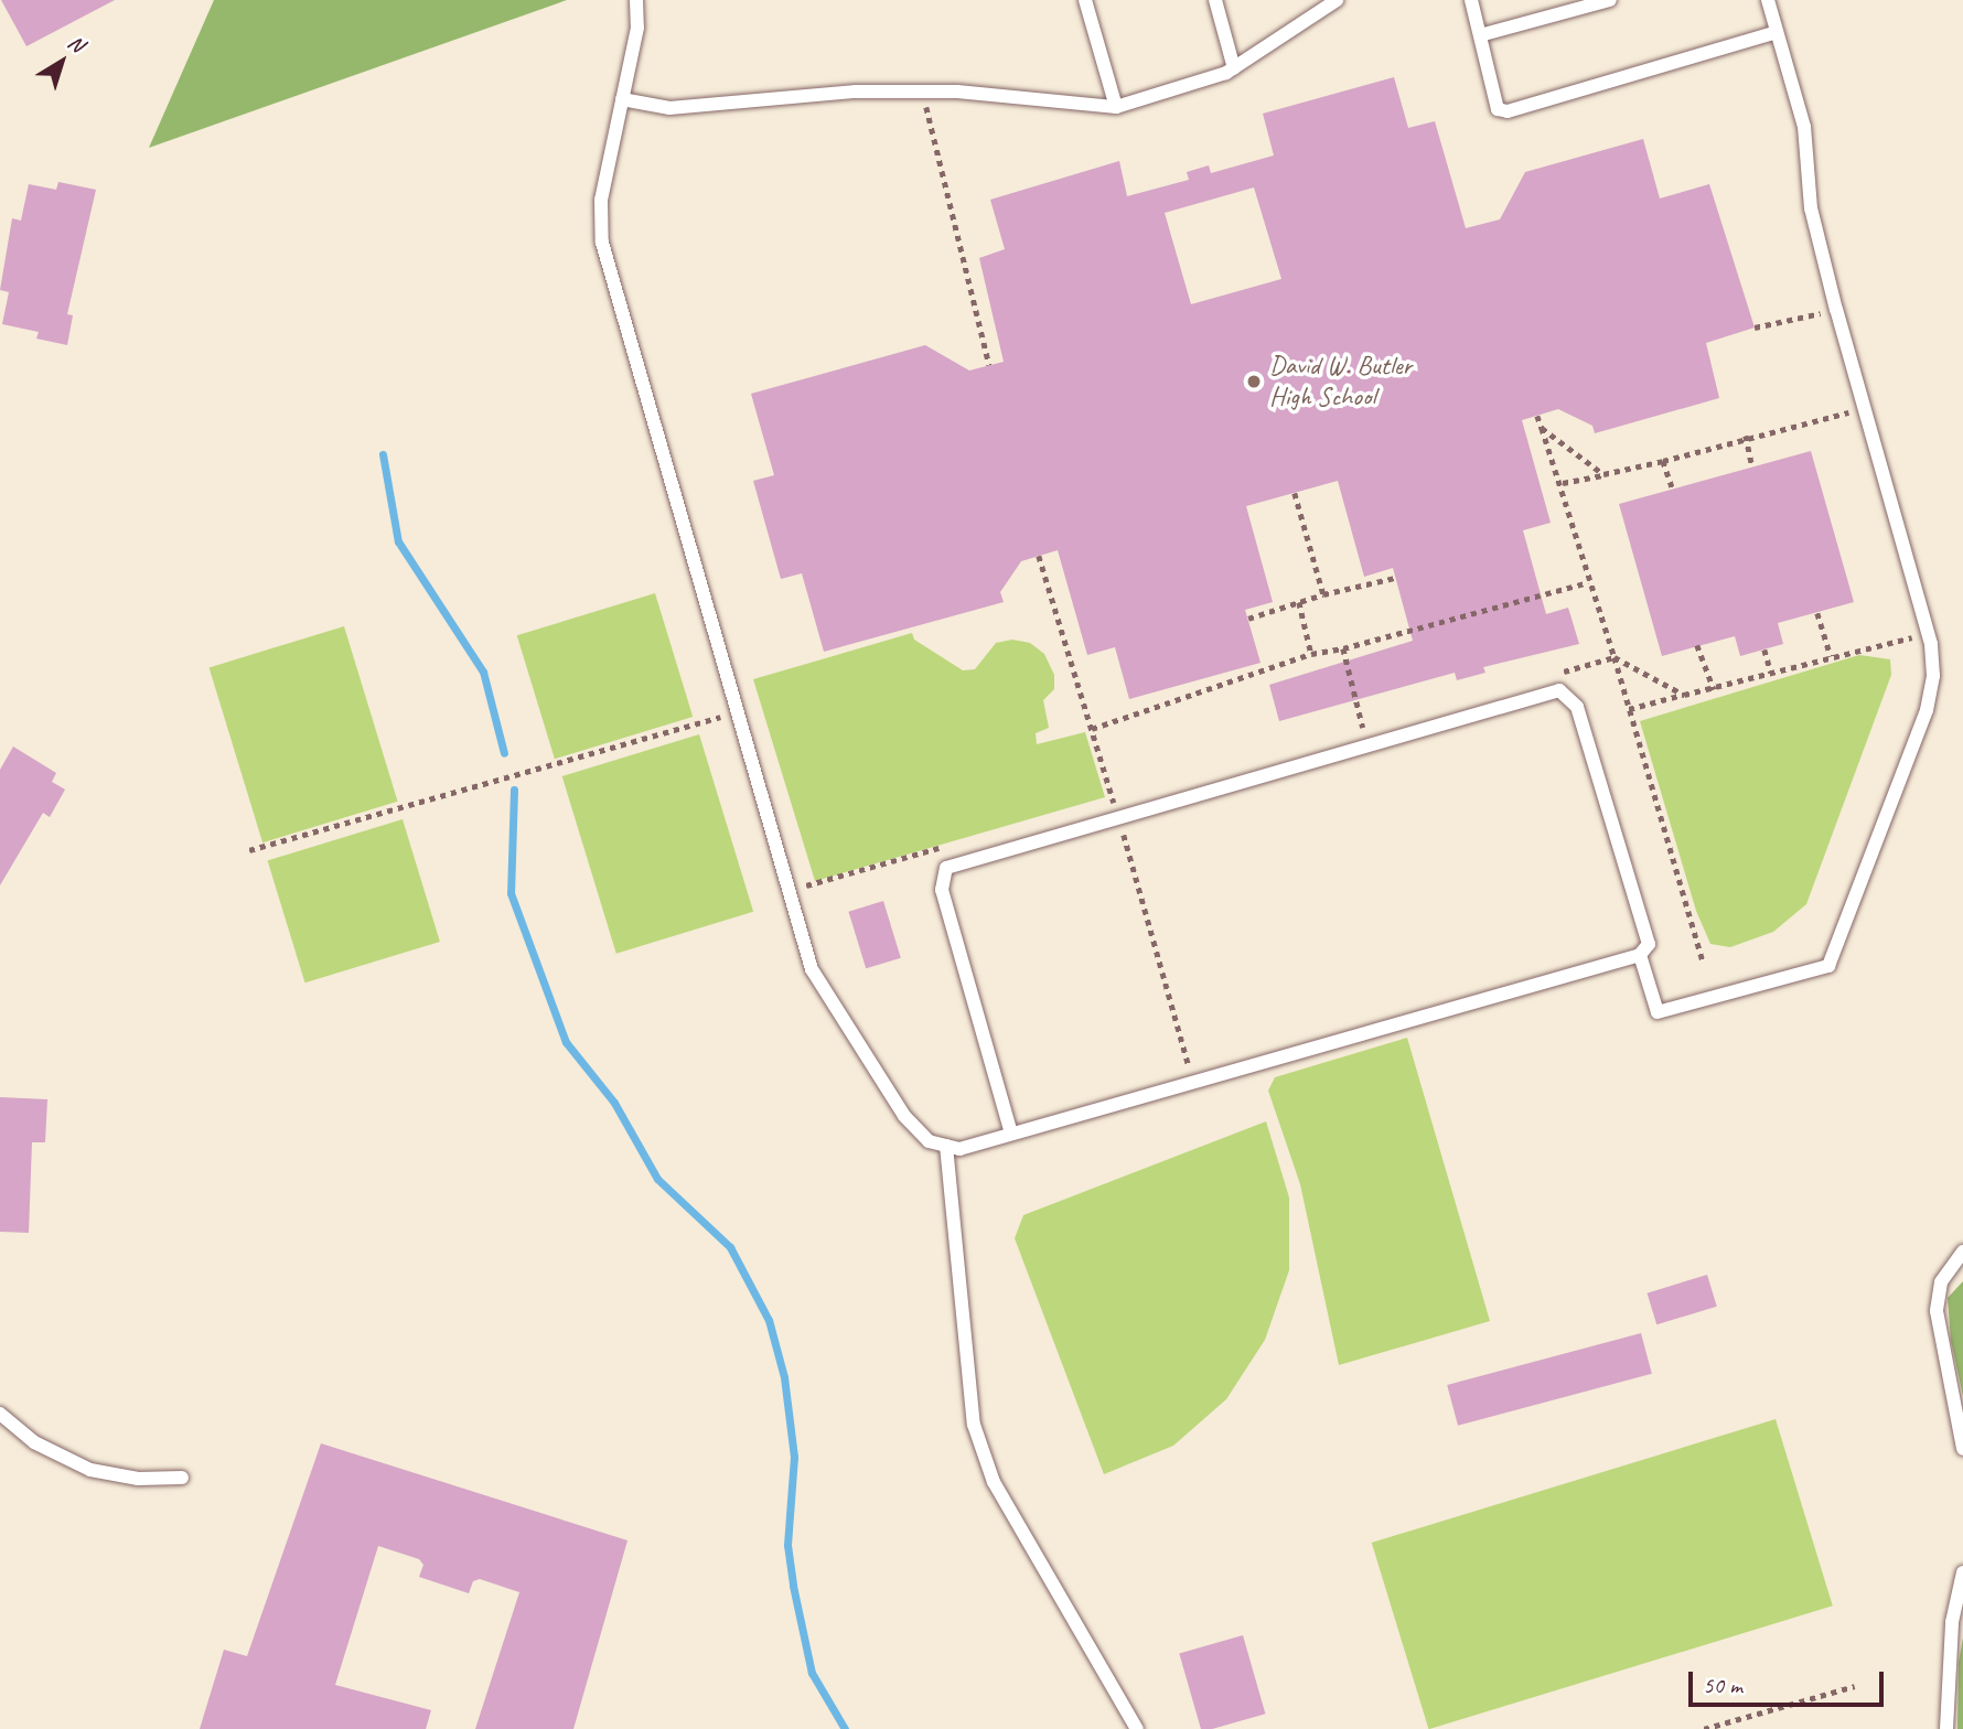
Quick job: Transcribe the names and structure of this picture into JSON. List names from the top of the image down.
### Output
{
  "places": ["David W. Butler High School"],
  "scale_bar": "50 m",
  "north": "top right"
}
